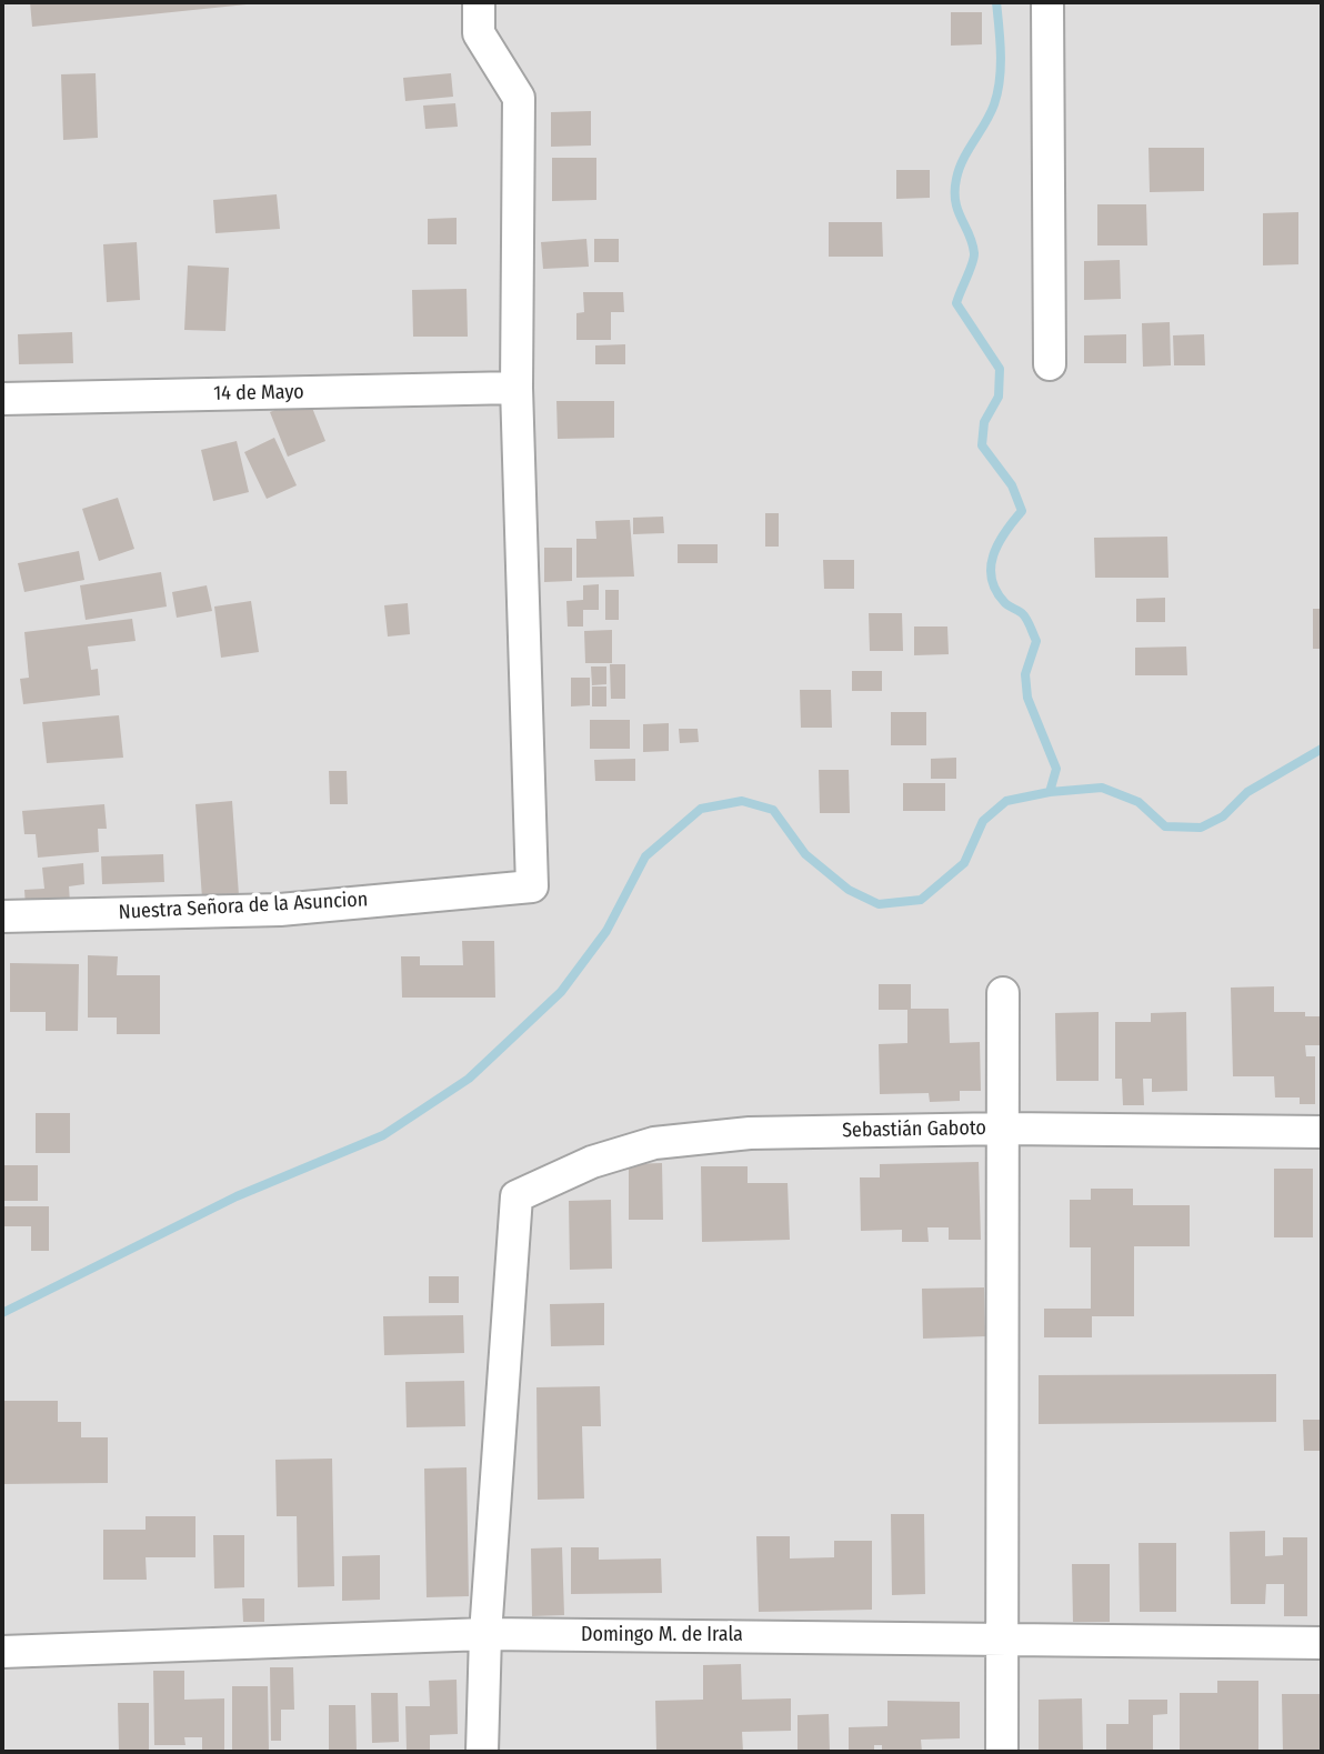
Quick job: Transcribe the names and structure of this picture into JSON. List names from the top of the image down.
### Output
{
  "streets": {
    "street": [
      "14 de Mayo",
      "Nuestra Señora de la Asuncion",
      "Sebastián Gaboto",
      "Domingo M. de Irala"
    ]
  },
  "crossings": [
    ["14 de Mayo", "Nuestra Señora de la Asuncion"],
    ["Sebastián Gaboto", "Domingo M. de Irala"]
  ]
}
